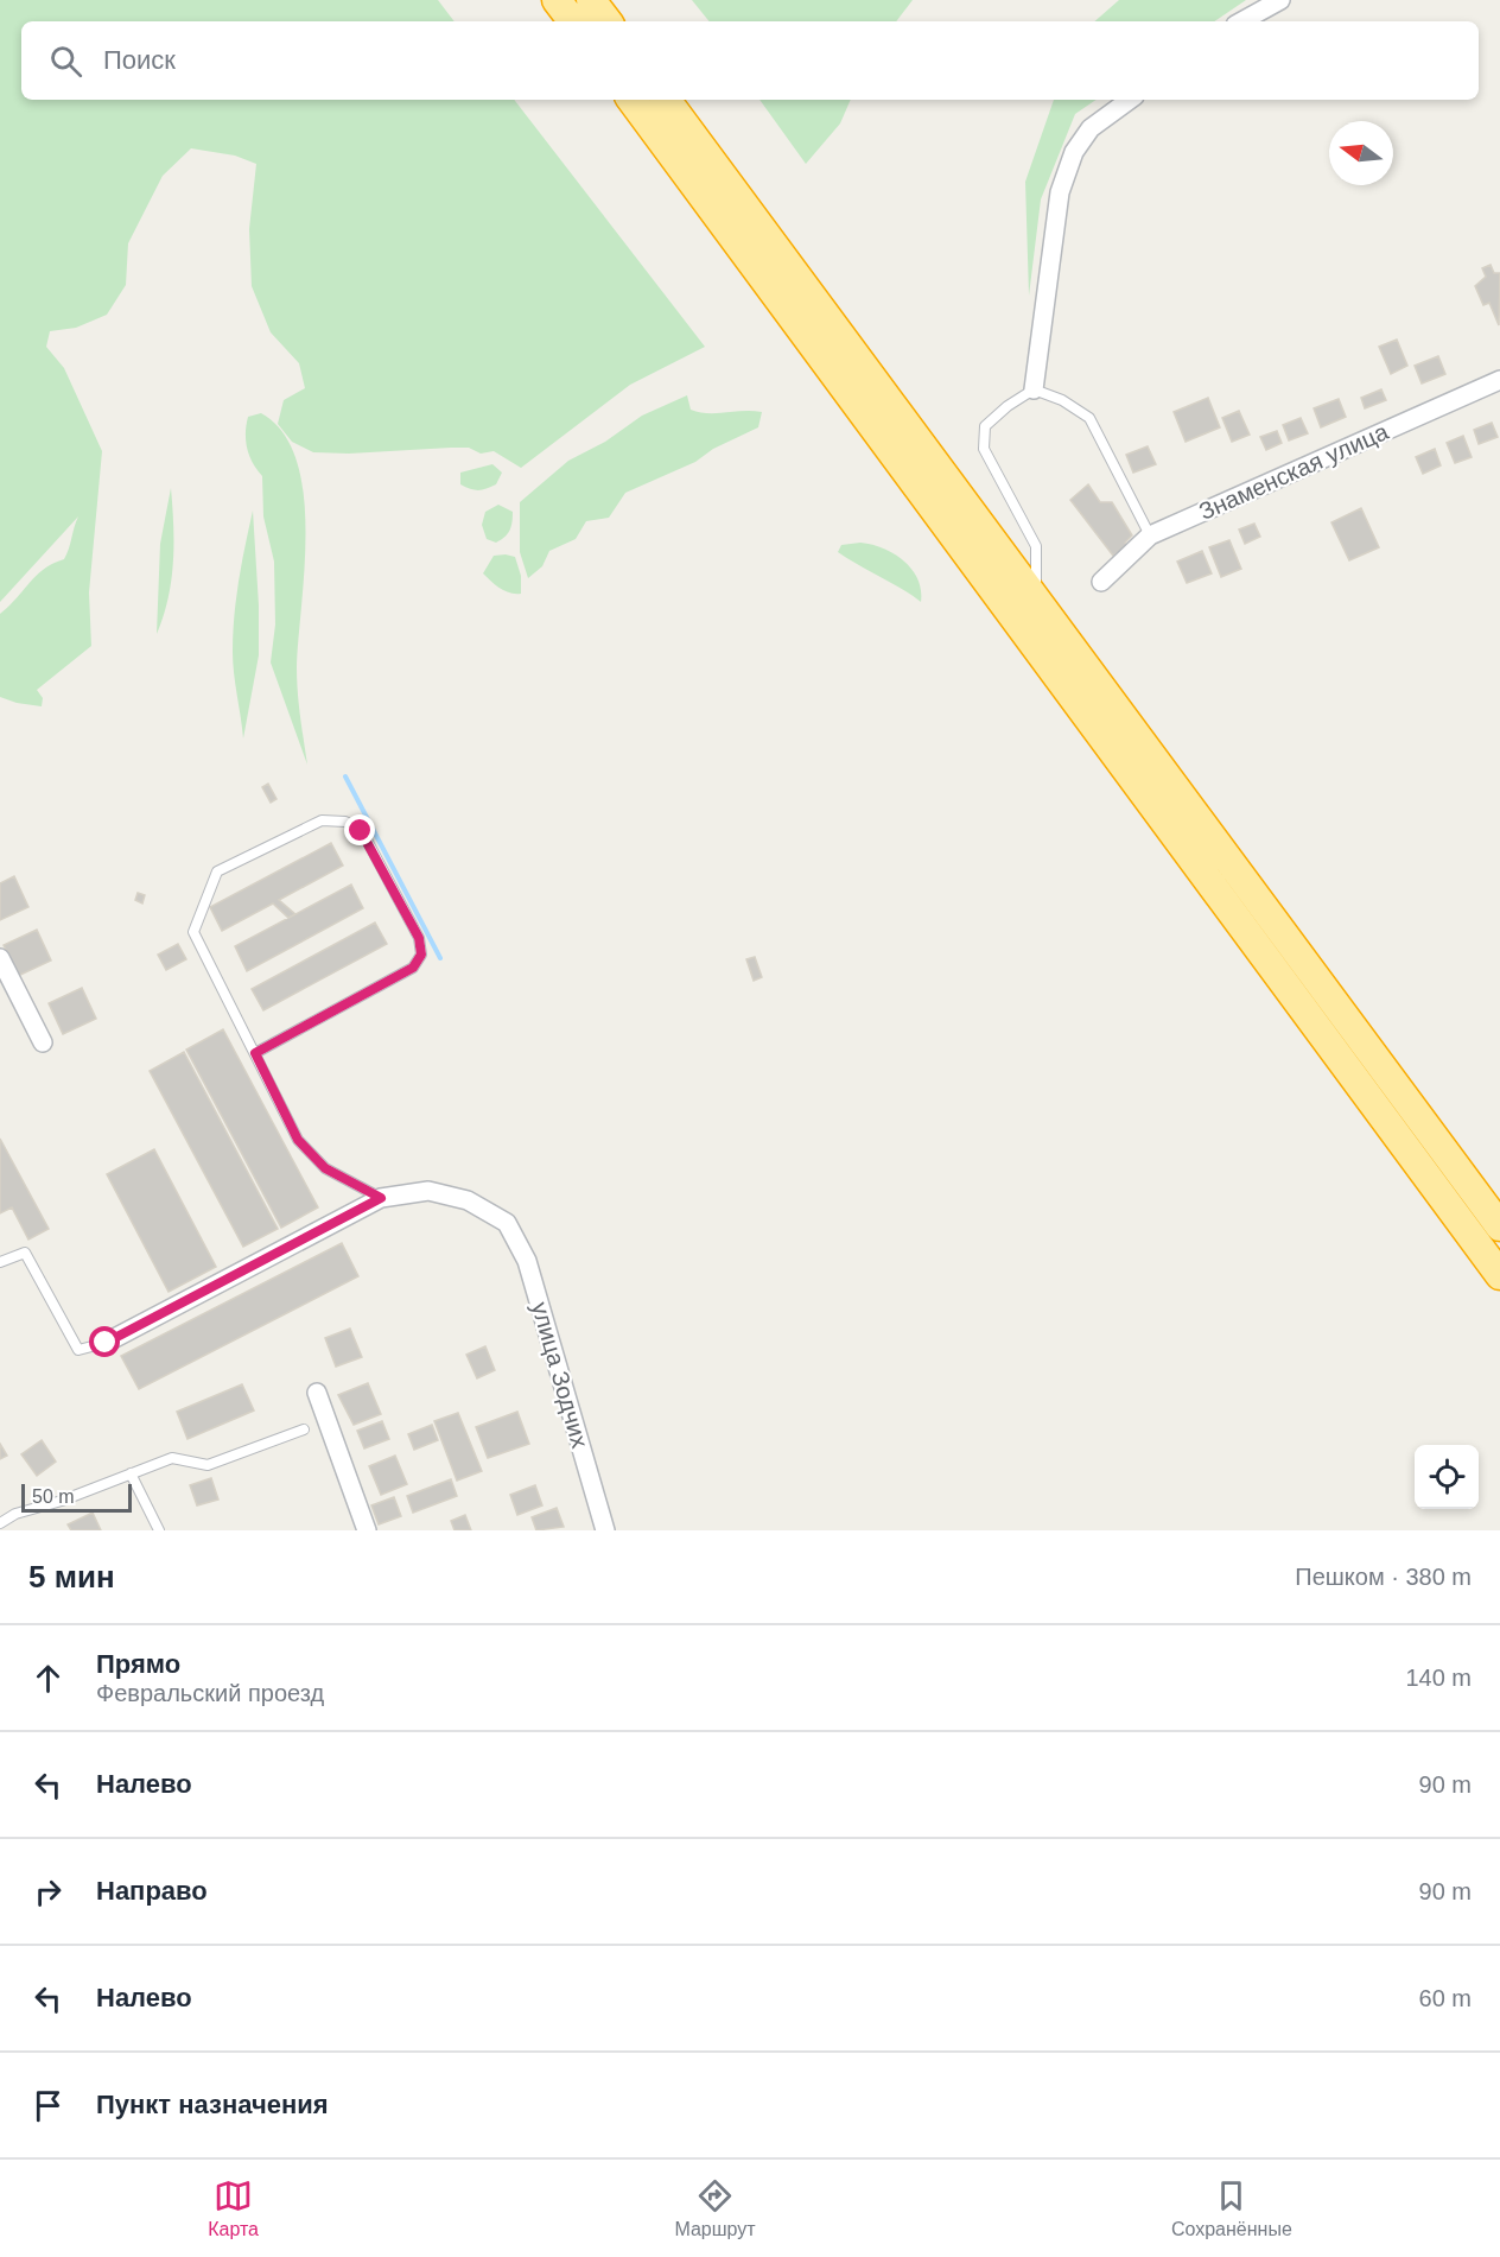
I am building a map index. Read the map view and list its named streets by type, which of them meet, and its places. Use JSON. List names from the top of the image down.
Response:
{
  "streets": {
    "street": ["Знаменская улица", "улица Зодчих"]
  },
  "scale_bar": "50 m",
  "north": "left",
  "page": {
    "search": "Поиск",
    "scale": "50 m",
    "heading": ["5 мин", "Пешком · 380 m"],
    "list": [
      ["Прямо", "Февральский проезд", "140 m"],
      ["Налево", "90 m"],
      ["Направо", "90 m"],
      ["Налево", "60 m"],
      "Пункт назначения"
    ],
    "nav": ["Карта", "Маршрут", "Сохранённые"]
  }
}
